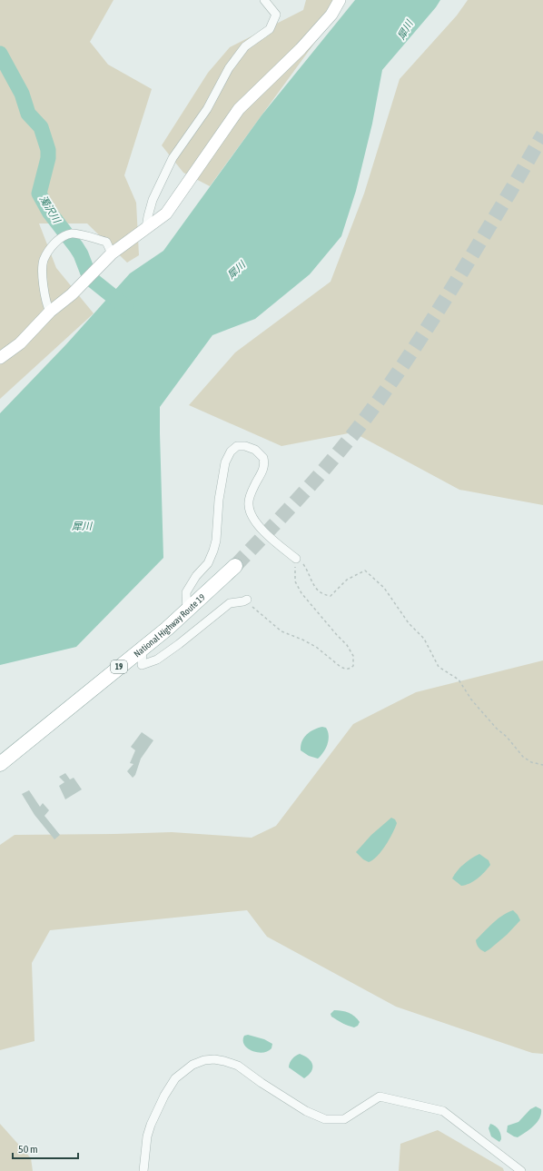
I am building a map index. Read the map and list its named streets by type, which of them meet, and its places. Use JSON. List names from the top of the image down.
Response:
{
  "streets": {
    "highway": ["National Highway Route 19", "19"]
  },
  "water": ["犀川", "濁沢川"],
  "scale_bar": "50 m"
}
